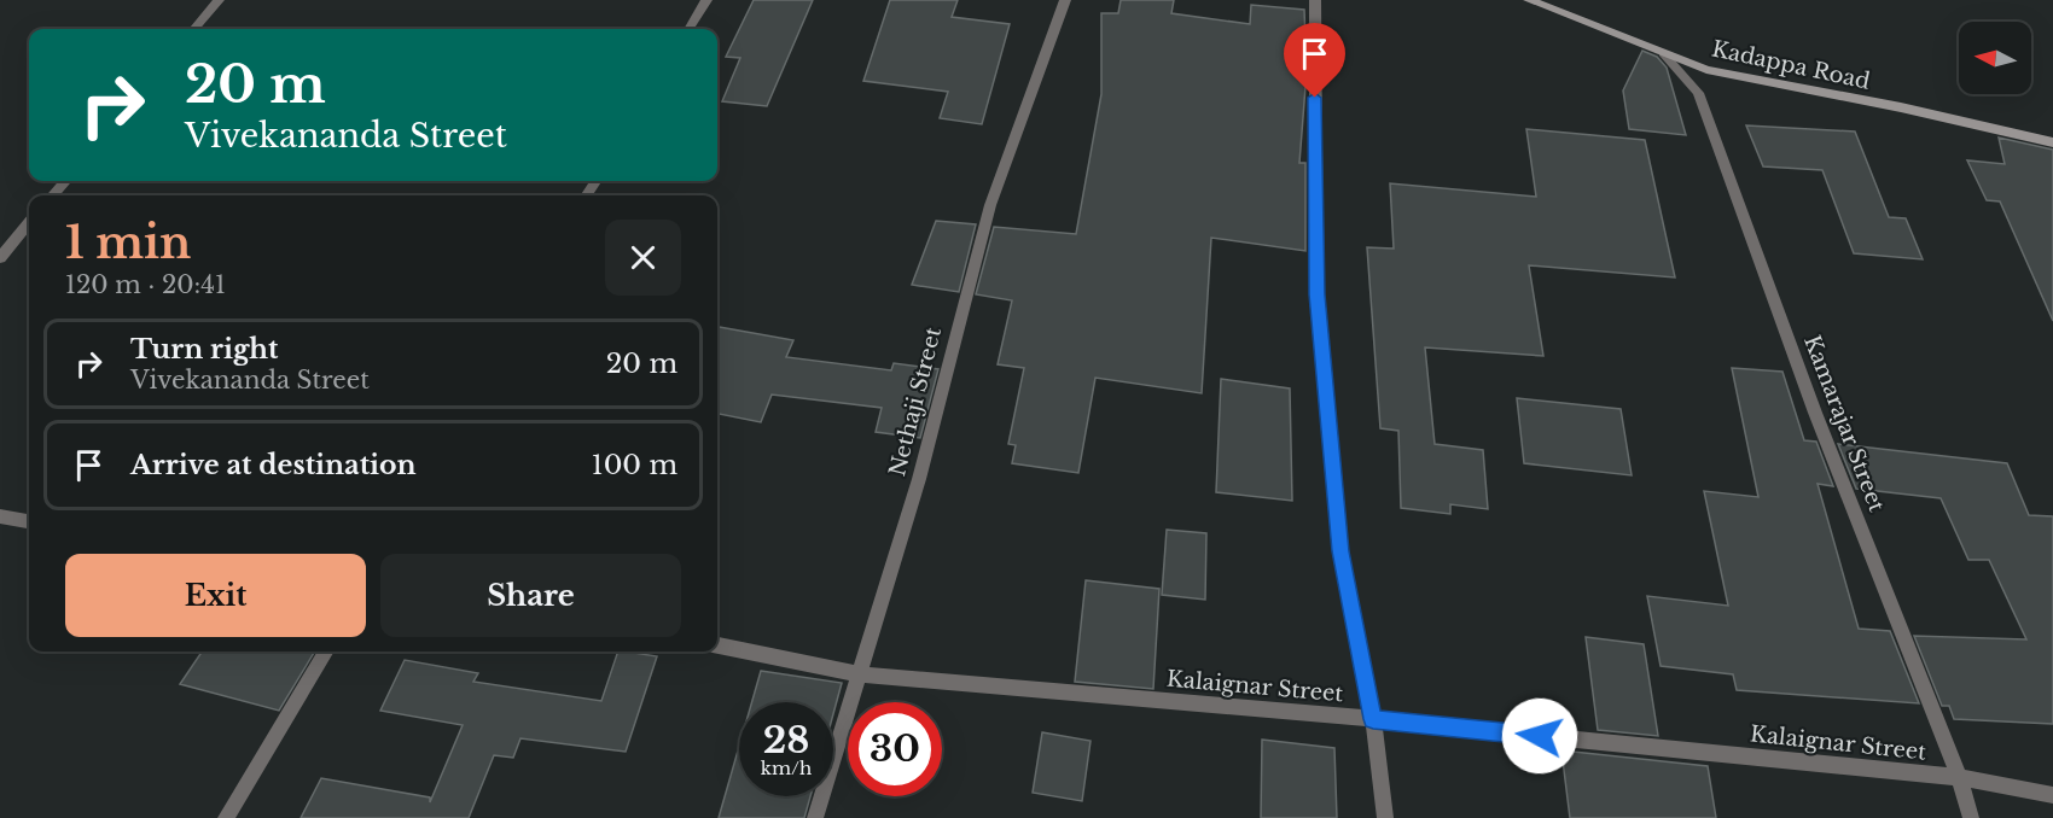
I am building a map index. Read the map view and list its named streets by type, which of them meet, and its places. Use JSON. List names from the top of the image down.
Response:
{
  "streets": {
    "main road": ["Kadappa Road"],
    "street": ["Nethaji Street", "Kamarajar Street", "Kalaignar Street"]
  },
  "crossings": [
    ["Kadappa Road", "Kamarajar Street"],
    ["Nethaji Street", "Kalaignar Street"],
    ["Kamarajar Street", "Kalaignar Street"]
  ],
  "north": "left",
  "page": {
    "turn": ["20 m", "Vivekananda Street"],
    "heading": ["1 min", "120 m · 20:41"],
    "list": [
      {
        "name": "Turn right",
        "note": "Vivekananda Street",
        "value": "20 m"
      },
      {
        "name": "Arrive at destination",
        "value": "100 m"
      }
    ],
    "buttons": ["Exit", "Share"],
    "speed": "28 km/h",
    "limit": "30"
  }
}
